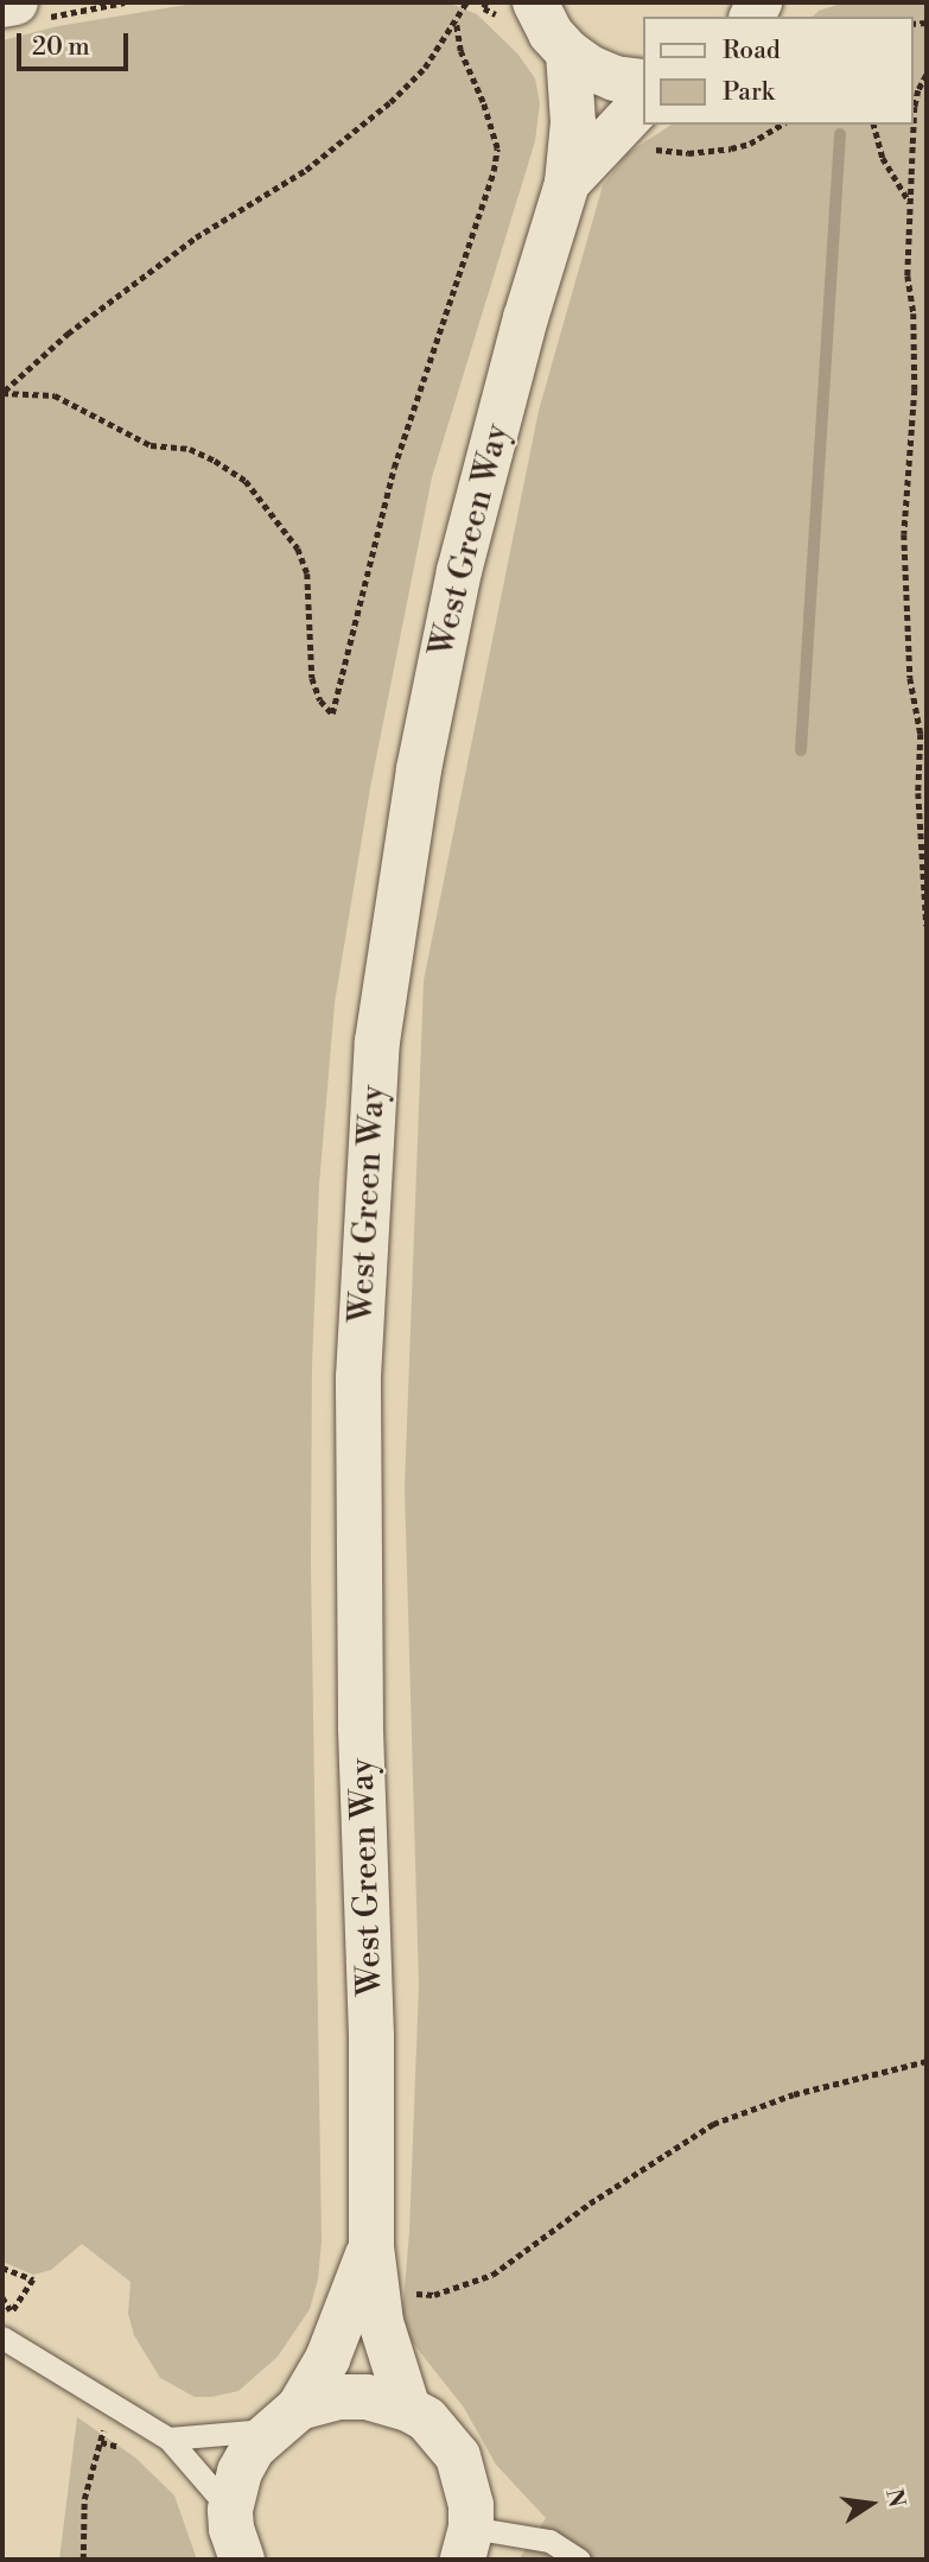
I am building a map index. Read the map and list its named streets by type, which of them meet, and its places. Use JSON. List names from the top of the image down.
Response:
{
  "streets": {
    "street": ["West Green Way"]
  },
  "legend": ["Road", "Park"],
  "scale_bar": "20 m",
  "north": "right"
}
